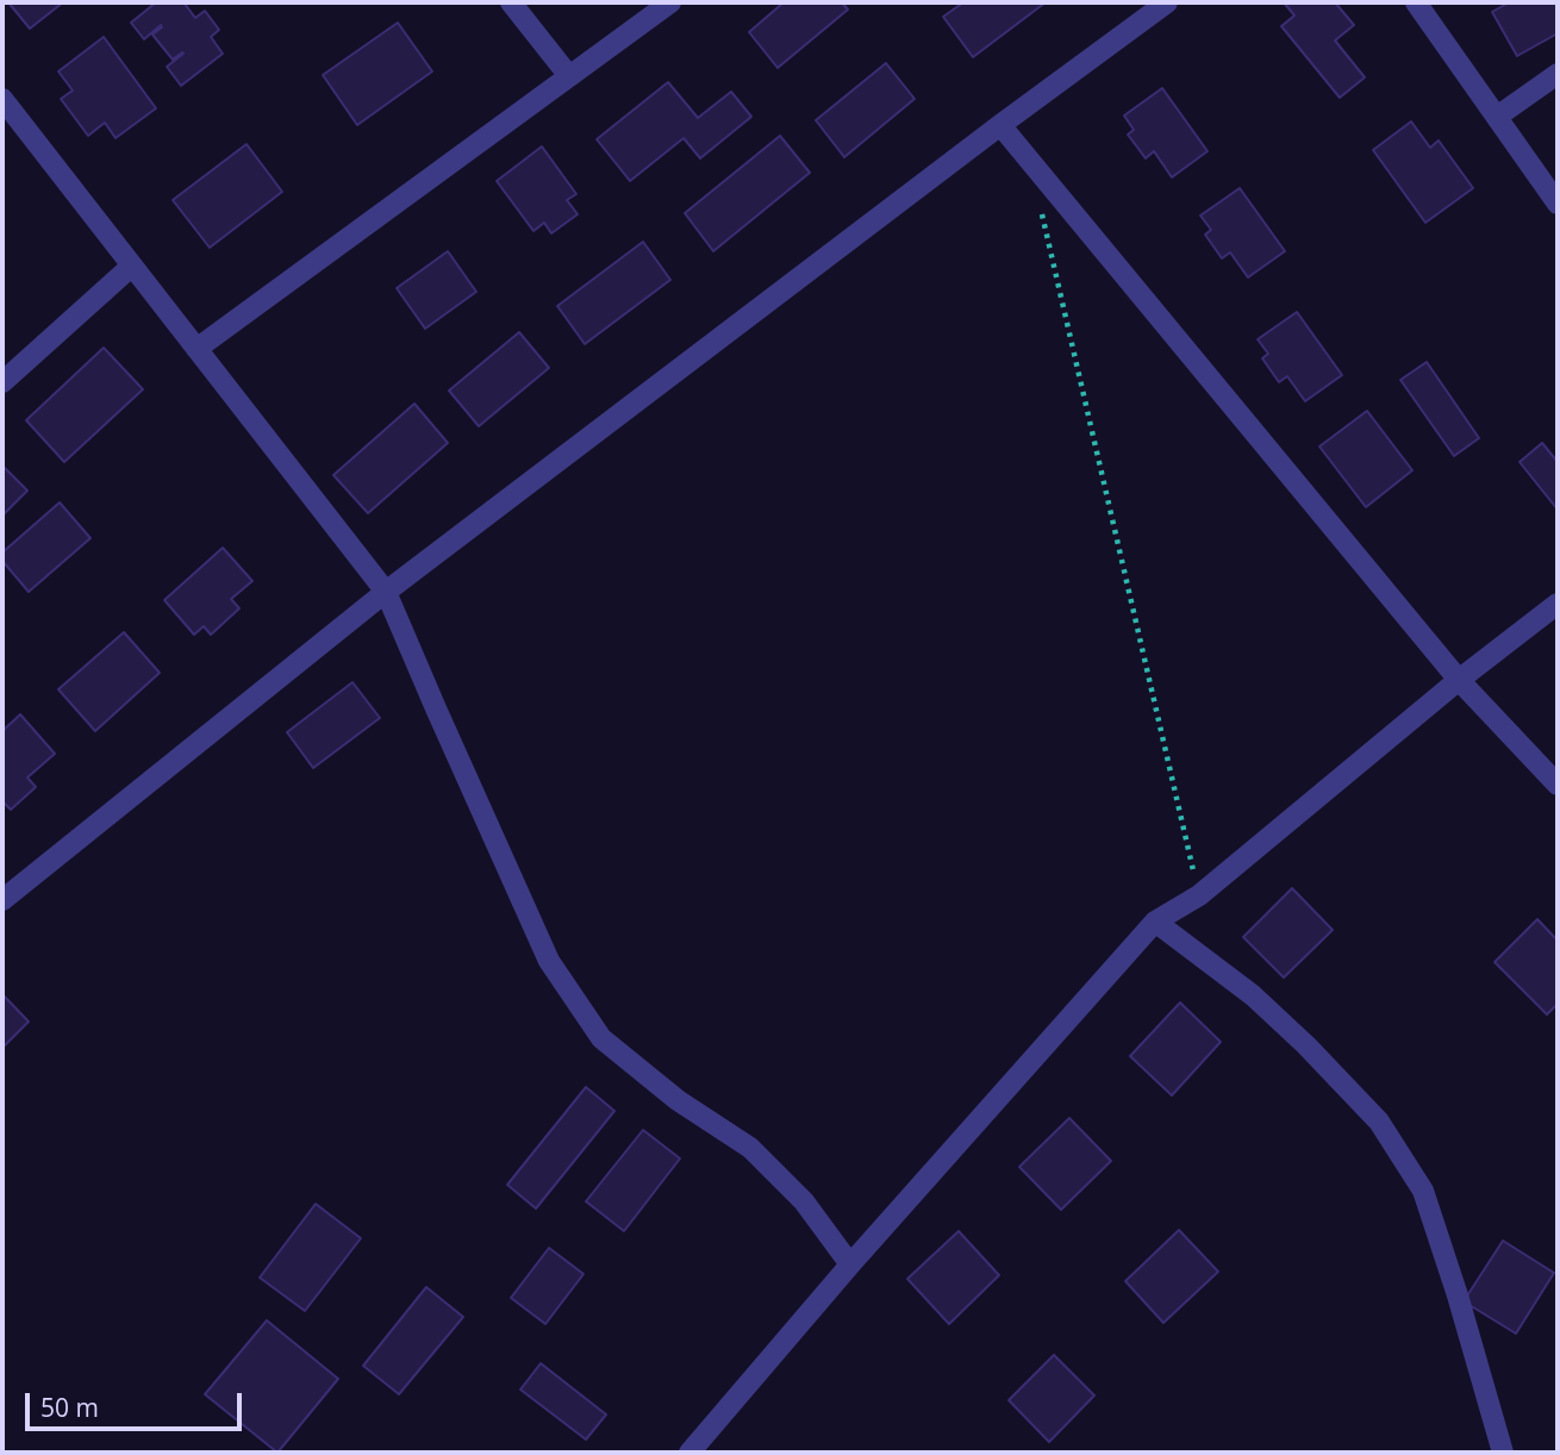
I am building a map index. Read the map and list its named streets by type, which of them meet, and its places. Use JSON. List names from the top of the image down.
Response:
{
  "scale_bar": "50 m"
}
